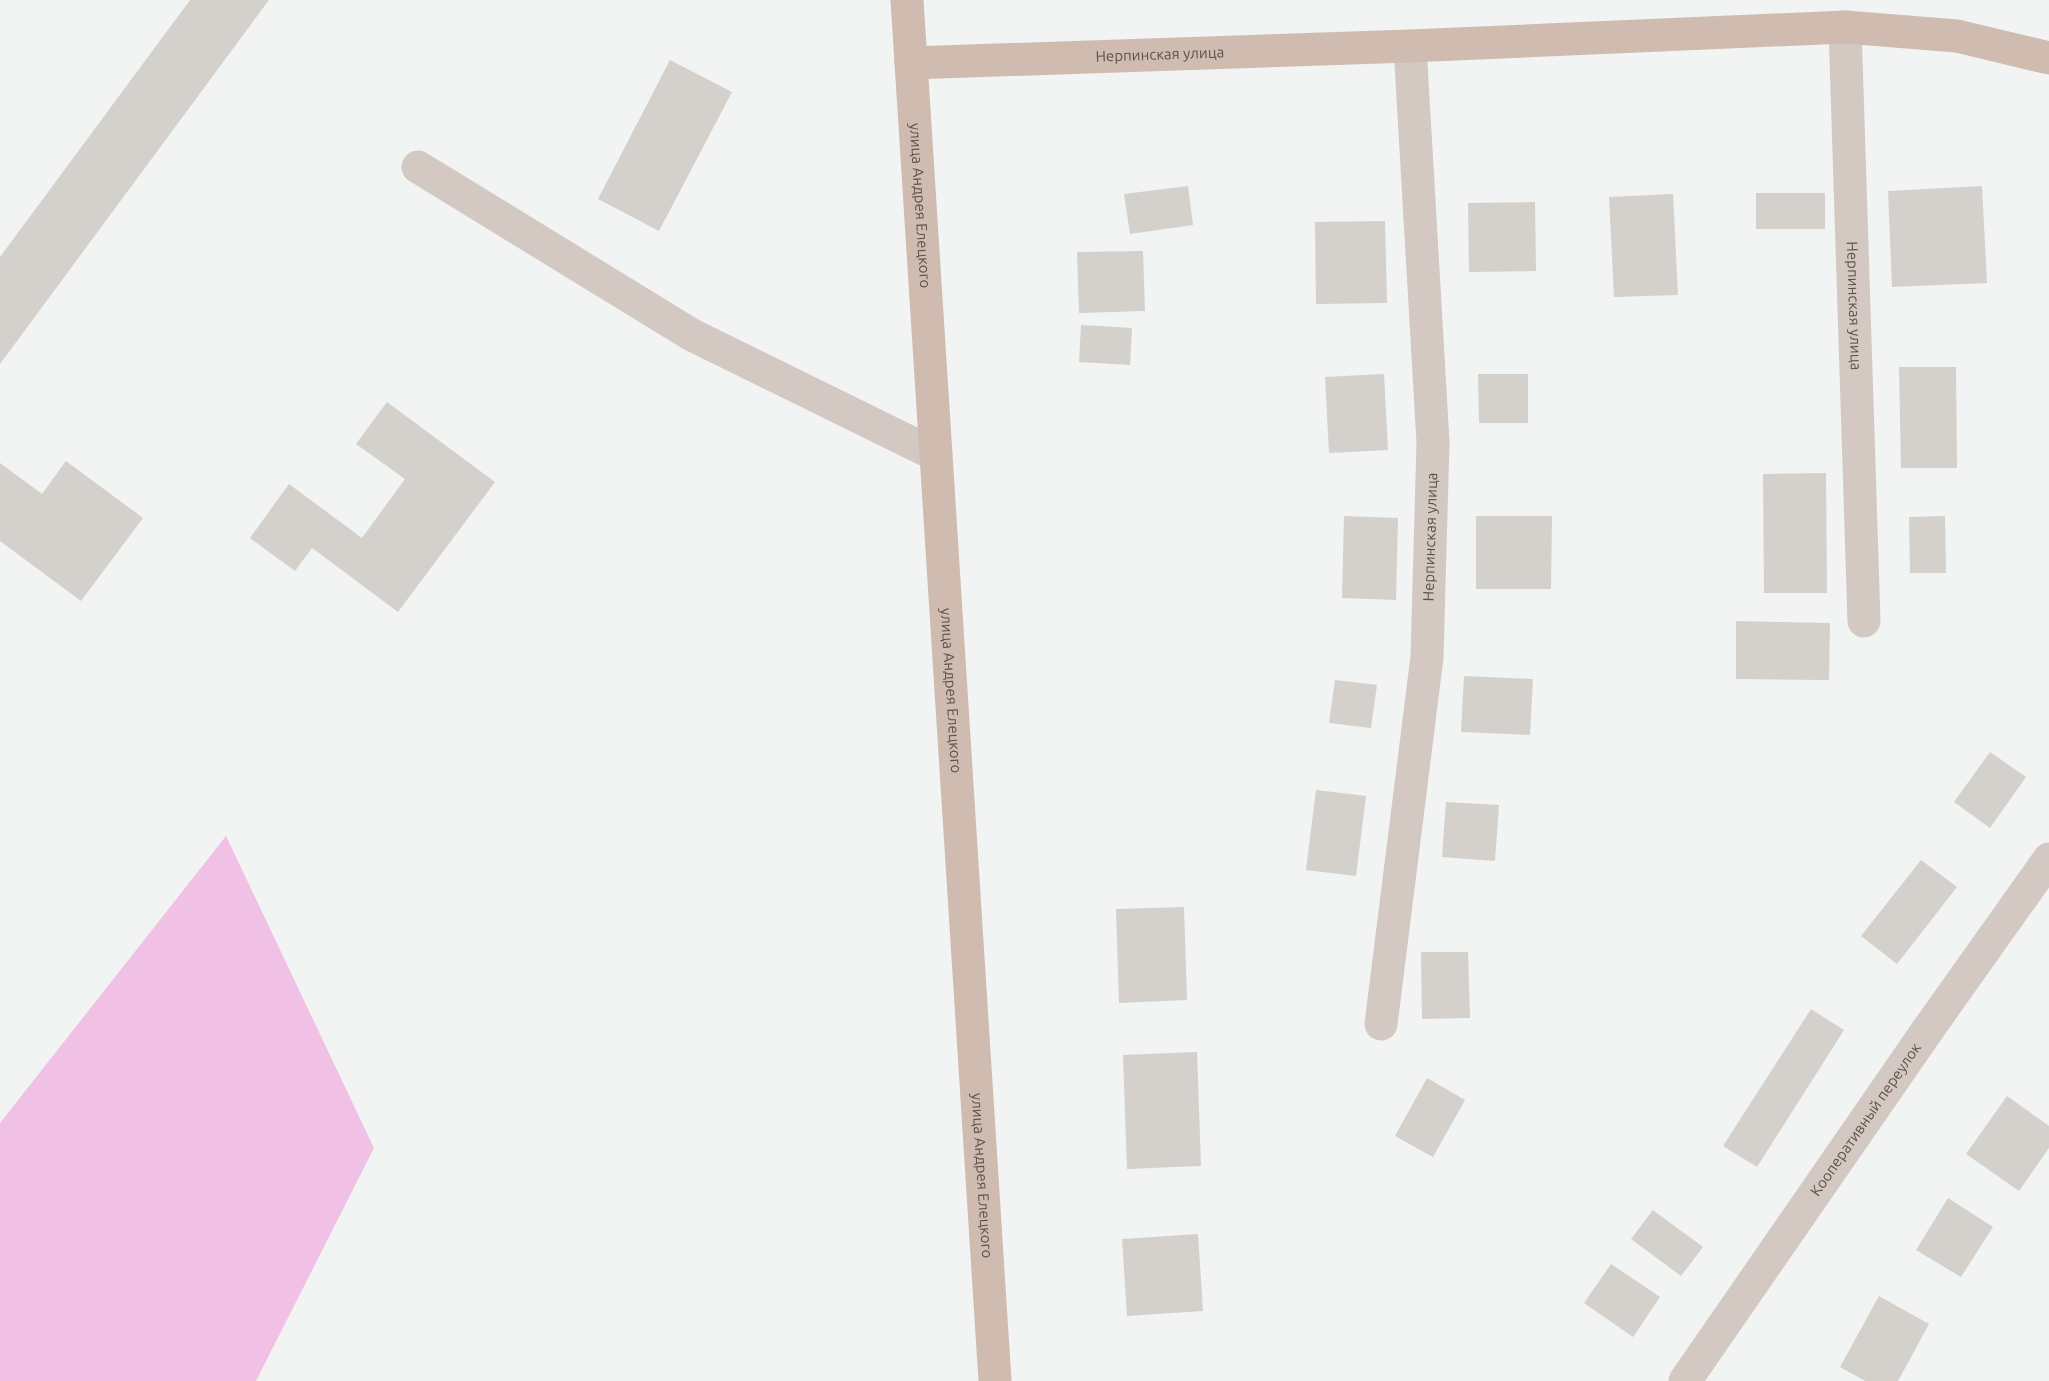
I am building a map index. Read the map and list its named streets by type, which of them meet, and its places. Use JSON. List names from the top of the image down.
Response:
{
  "streets": {
    "main road": ["Нерпинская улица", "улица Андрея Елецкого"],
    "street": ["Кооперативный переулок"]
  },
  "crossings": [
    ["Нерпинская улица", "улица Андрея Елецкого"]
  ]
}
